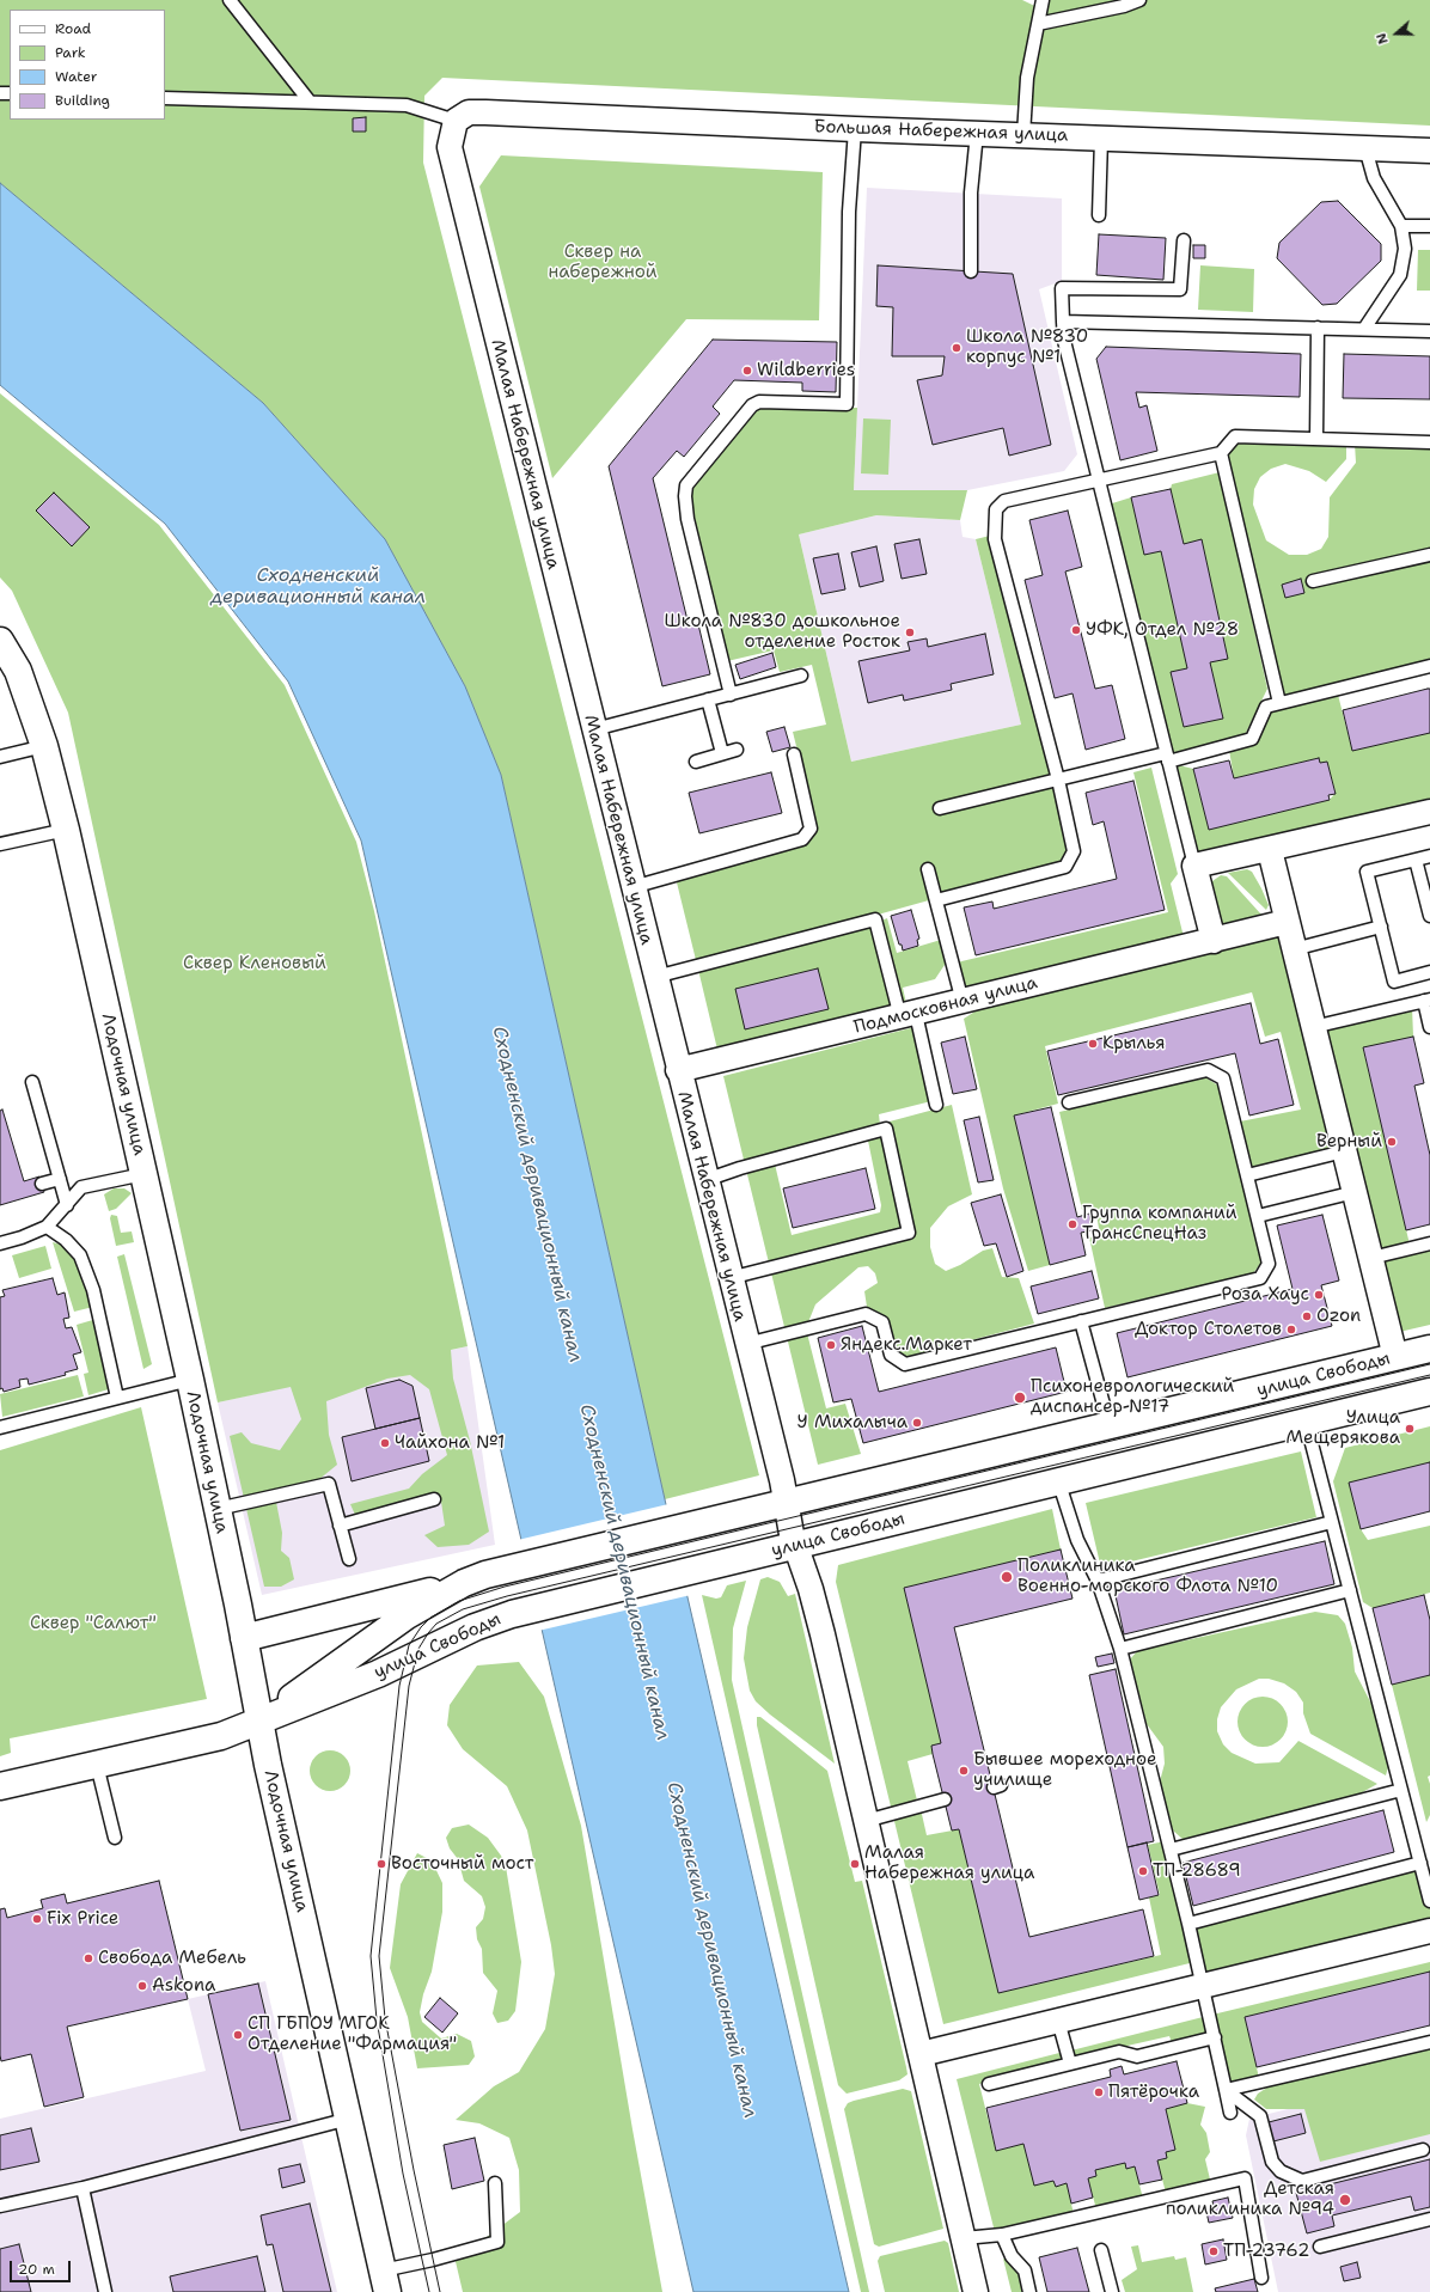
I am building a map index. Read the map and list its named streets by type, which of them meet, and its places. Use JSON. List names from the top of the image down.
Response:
{
  "streets": {
    "main road": ["Лодочная улица", "улица Свободы"],
    "street": ["Большая Набережная улица", "Малая Набережная улица", "Подмосковная улица"]
  },
  "crossings": [
    ["Большая Набережная улица", "Малая Набережная улица"],
    ["Малая Набережная улица", "Подмосковная улица"],
    ["Малая Набережная улица", "улица Свободы"],
    ["Лодочная улица", "улица Свободы"]
  ],
  "water": ["Сходненский деривационный канал"],
  "parks": ["Сквер на набережной", "Сквер Кленовый", "Сквер \"Салют\""],
  "places": [
    "Школа №830 корпус №1",
    "Wildberries",
    "УФК, Отдел №28",
    "Школа №830 дошкольное отделение Росток",
    "Крылья",
    "Верный",
    "Группа компаний ТрансСпецНаз",
    "Роза Хаус",
    "Ozon",
    "Доктор Столетов",
    "Яндекс.Маркет",
    "Психоневрологический диспансер №17",
    "У Михалыча",
    "Улица Мещерякова",
    "Чайхона №1",
    "Поликлиника Военно-морского Флота №10",
    "Бывшее мореходное училище",
    "Восточный мост",
    "Малая Набережная улица",
    "ТП-28689",
    "Fix Price",
    "Свобода Мебель",
    "Askona",
    "СП ГБПОУ МГОК Отделение \"Фармация\"",
    "Пятёрочка",
    "Детская поликлиника №94",
    "ТП-23762"
  ],
  "legend": [
    "Road",
    "Park",
    "Water",
    "Building"
  ],
  "scale_bar": "20 m",
  "north": "left"
}
